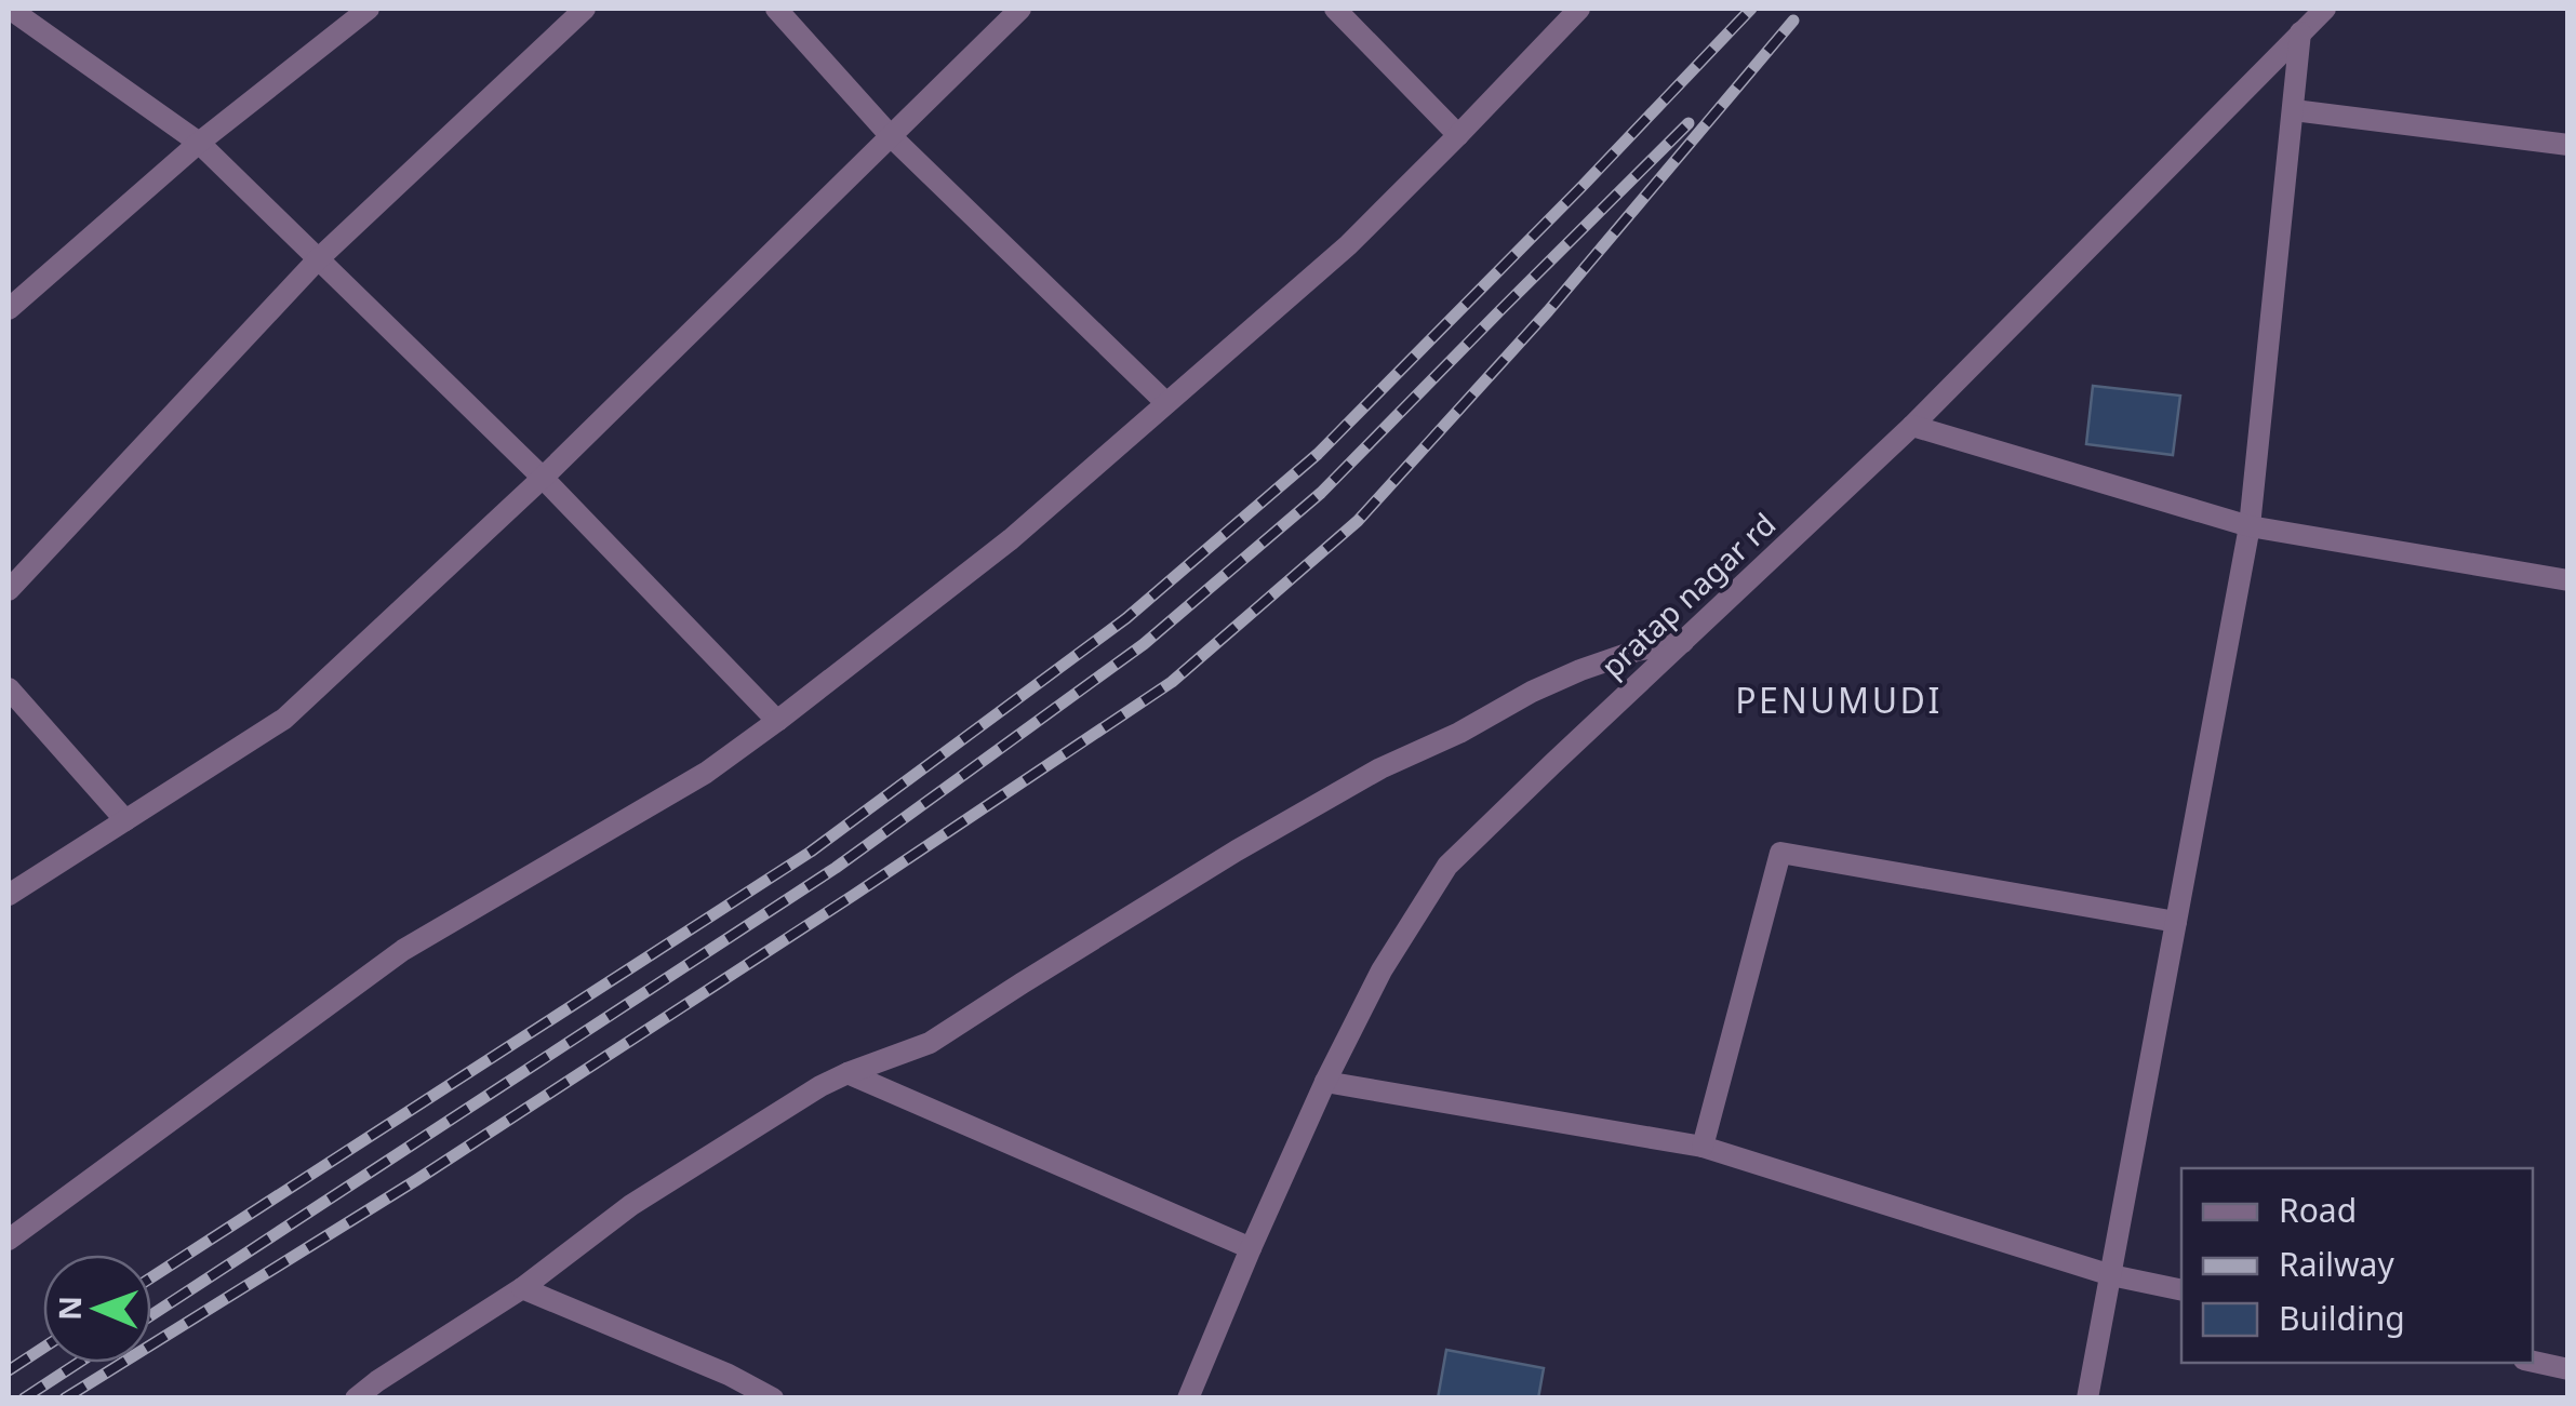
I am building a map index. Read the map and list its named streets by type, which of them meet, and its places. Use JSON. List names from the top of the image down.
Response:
{
  "streets": {
    "street": ["pratap nagar rd"]
  },
  "districts": ["PENUMUDI"],
  "legend": ["Road", "Railway", "Building"],
  "north": "left"
}
